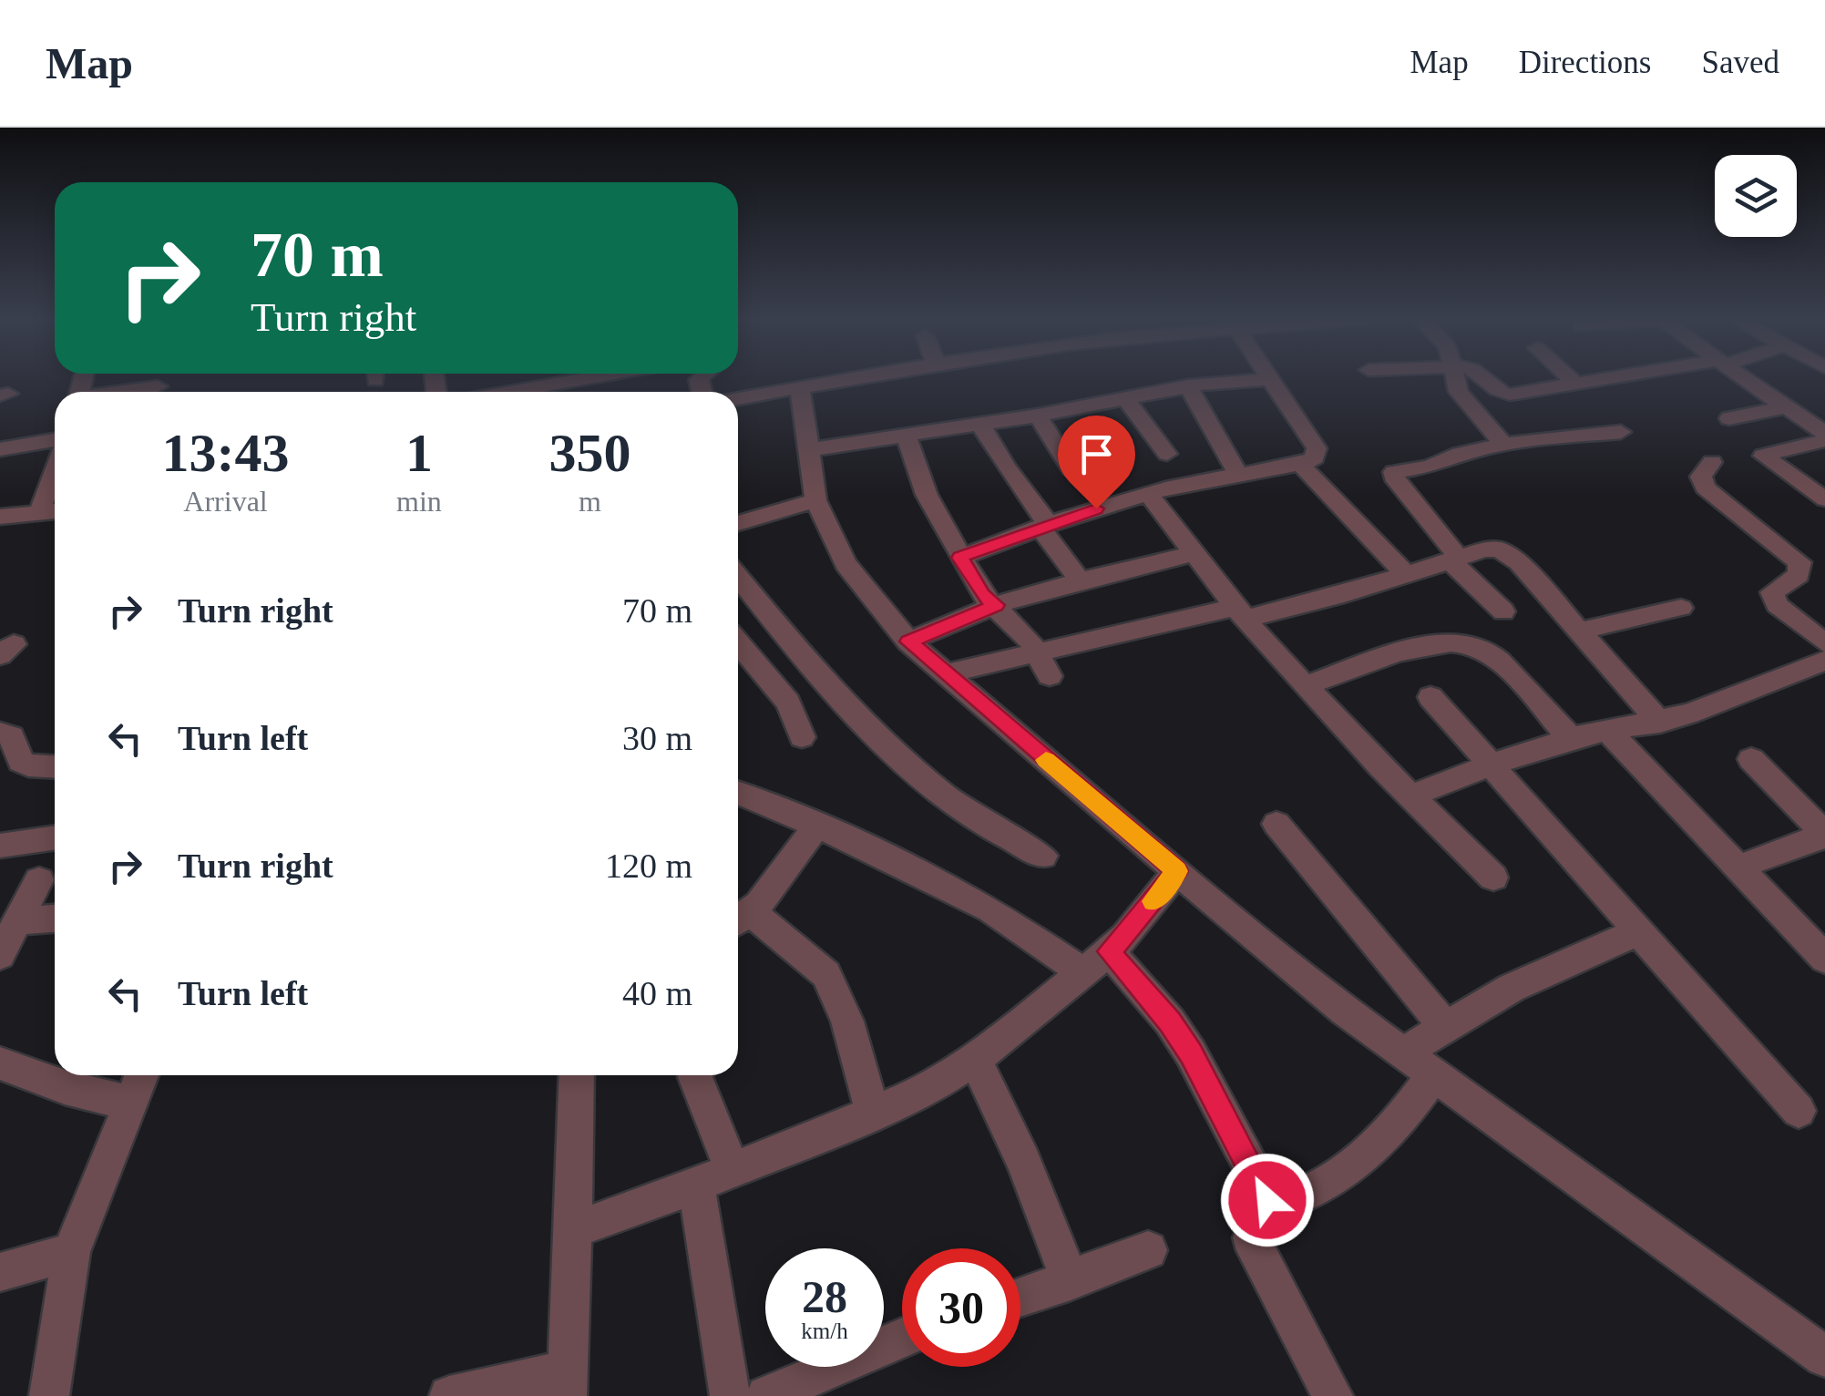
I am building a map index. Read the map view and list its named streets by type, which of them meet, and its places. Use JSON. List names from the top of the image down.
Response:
{
  "page": {
    "header": "Map",
    "nav": ["Map", "Directions", "Saved"],
    "turn": ["70 m", "Turn right"],
    "eta": [
      "13:43",
      "Arrival",
      "1",
      "min",
      "350",
      "m"
    ],
    "list": [
      {
        "name": "Turn right",
        "value": "70 m"
      },
      {
        "name": "Turn left",
        "value": "30 m"
      },
      {
        "name": "Turn right",
        "value": "120 m"
      },
      {
        "name": "Turn left",
        "value": "40 m"
      }
    ],
    "speed": "28 km/h",
    "limit": "30"
  }
}
